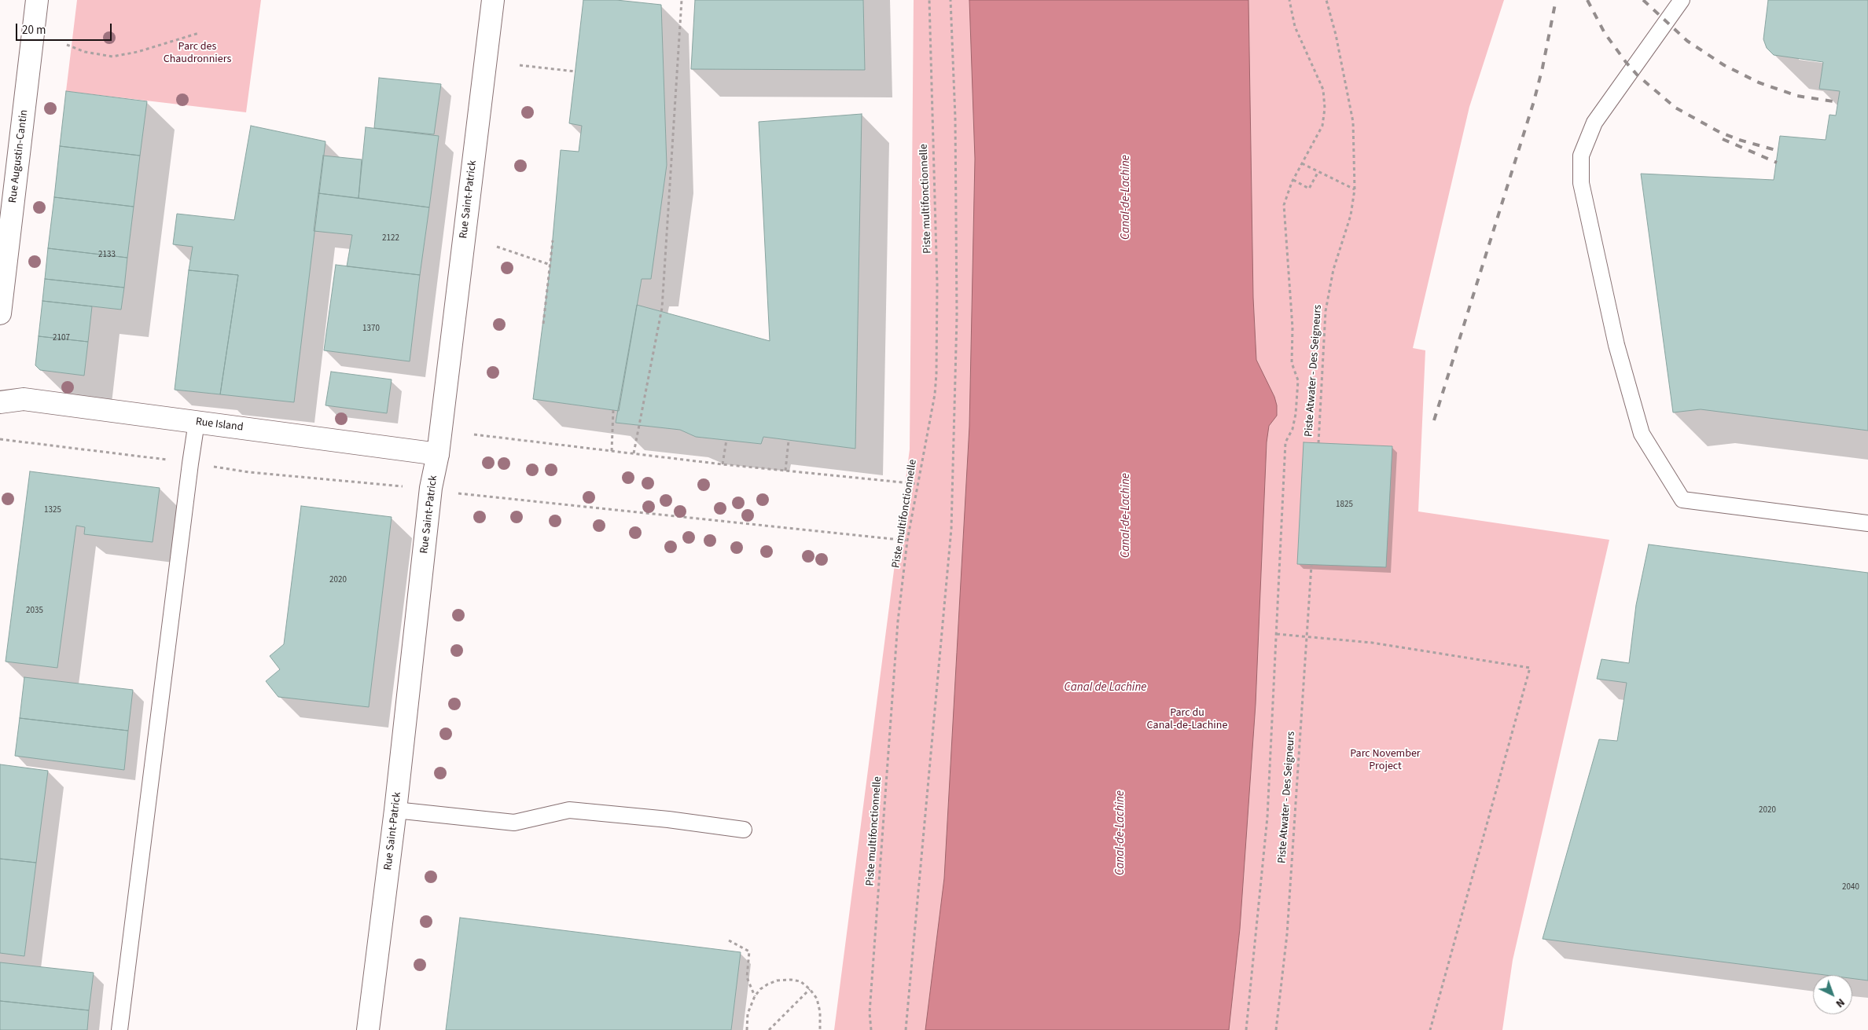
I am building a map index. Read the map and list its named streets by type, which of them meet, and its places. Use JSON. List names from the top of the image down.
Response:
{
  "streets": {
    "main road": ["Rue Augustin-Cantin", "Rue Saint-Patrick", "Rue Island"],
    "path": ["Piste multifonctionnelle", "Piste Atwater - Des Seigneurs"]
  },
  "crossings": [
    ["Rue Saint-Patrick", "Rue Island"]
  ],
  "water": ["Canal-de-Lachine", "Canal de Lachine"],
  "parks": ["Parc des Chaudronniers", "Parc du Canal-de-Lachine", "Parc November Project"],
  "house_numbers": [
    "2122",
    "2133",
    "1370",
    "2107",
    "1825",
    "1325",
    "2020",
    "2035",
    "2020",
    "2040"
  ],
  "scale_bar": "20 m",
  "north": "bottom right"
}
